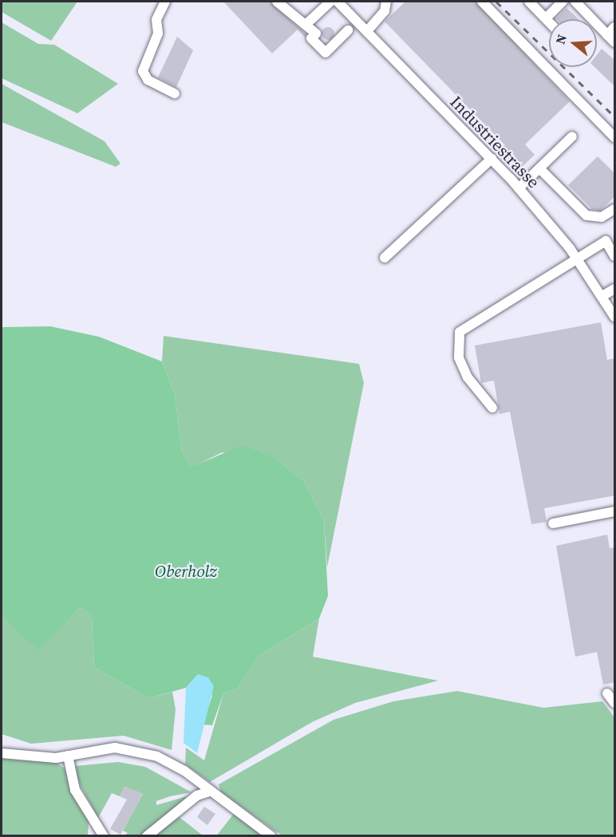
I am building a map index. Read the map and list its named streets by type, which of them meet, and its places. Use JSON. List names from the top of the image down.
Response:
{
  "streets": {
    "street": ["Industriestrasse"]
  },
  "parks": ["Oberholz"],
  "north": "left"
}
